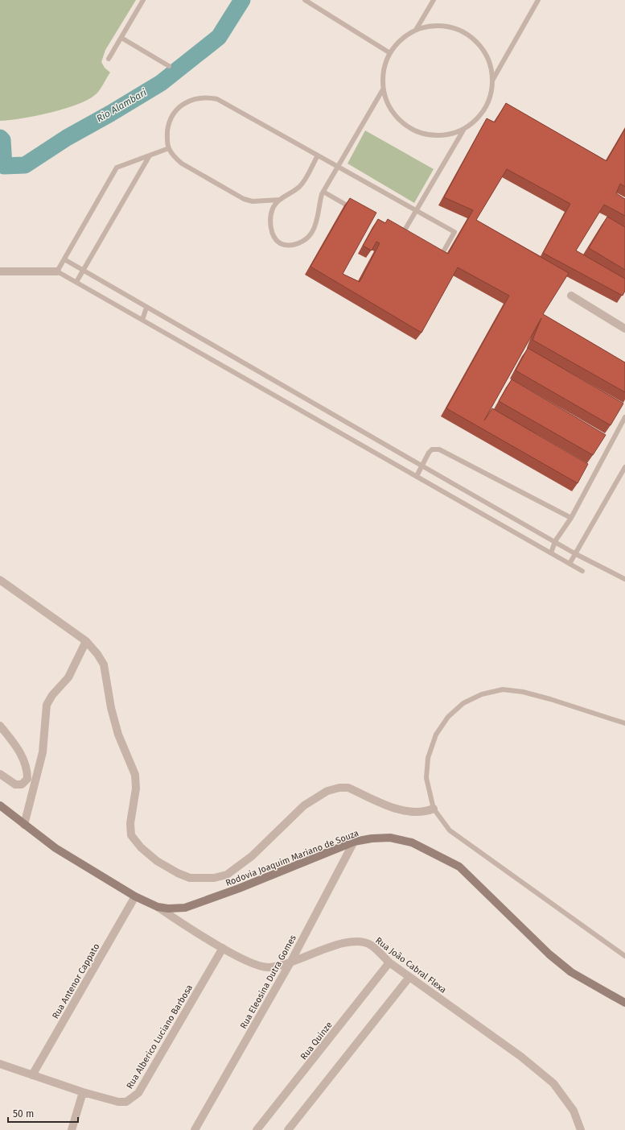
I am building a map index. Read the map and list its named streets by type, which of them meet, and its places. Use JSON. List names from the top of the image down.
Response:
{
  "streets": {
    "main road": ["Rodovia Joaquim Mariano de Souza"],
    "street": [
      "Rua João Cabral Flexa",
      "Rua Antenor Cappato",
      "Rua Eleosina Dutra Gomes",
      "Rua Alberico Luciano Barbosa",
      "Rua Quinze"
    ]
  },
  "crossings": [
    ["Rodovia Joaquim Mariano de Souza", "Rua João Cabral Flexa"],
    ["Rodovia Joaquim Mariano de Souza", "Rua Antenor Cappato"],
    ["Rodovia Joaquim Mariano de Souza", "Rua Eleosina Dutra Gomes"],
    ["Rua João Cabral Flexa", "Rua Eleosina Dutra Gomes"],
    ["Rua João Cabral Flexa", "Rua Alberico Luciano Barbosa"],
    ["Rua João Cabral Flexa", "Rua Quinze"],
    ["Rua Antenor Cappato", "Rua Alberico Luciano Barbosa"]
  ],
  "water": ["Rio Alambari"],
  "scale_bar": "50 m"
}
